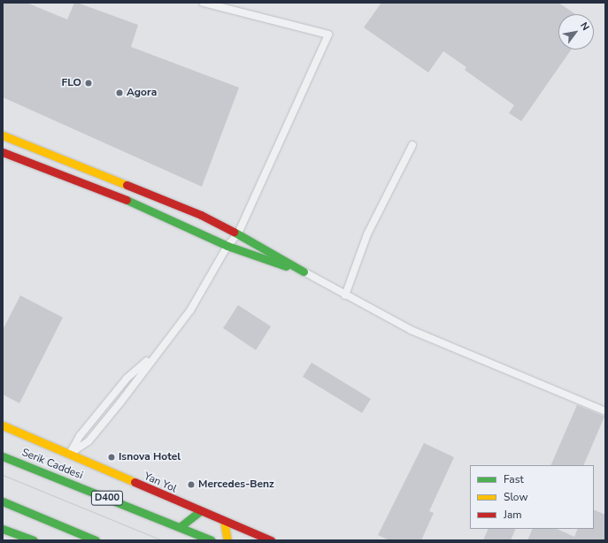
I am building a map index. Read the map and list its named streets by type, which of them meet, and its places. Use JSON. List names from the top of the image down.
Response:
{
  "streets": {
    "main road": ["Serik Caddesi", "Yan Yol", "D400"]
  },
  "places": [
    "FLO",
    "Agora",
    "Isnova Hotel",
    "Mercedes-Benz"
  ],
  "legend": ["Fast", "Slow", "Jam"],
  "north": "top right"
}
